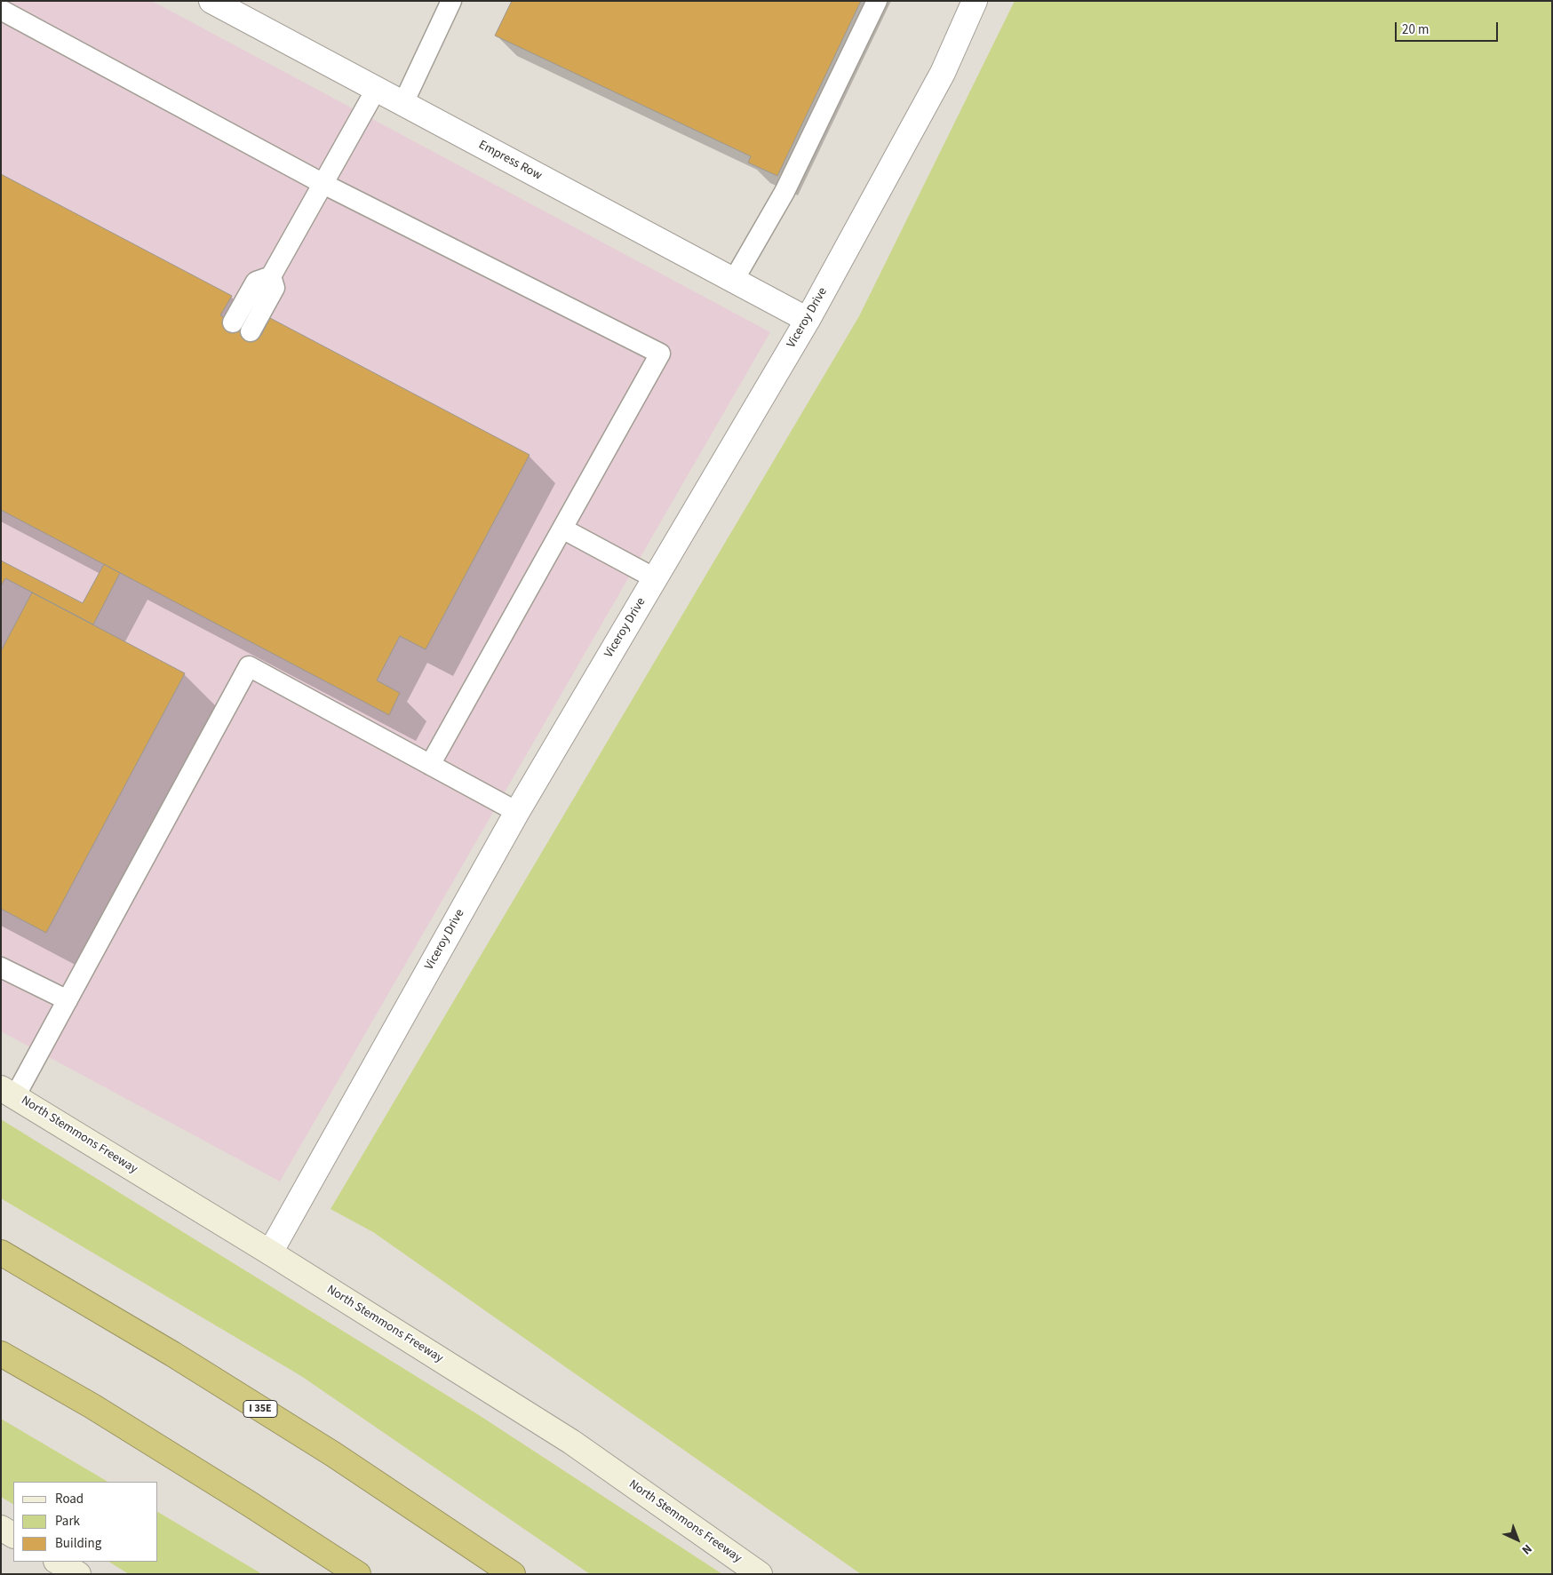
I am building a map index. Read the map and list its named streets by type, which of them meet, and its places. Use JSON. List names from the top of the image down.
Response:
{
  "streets": {
    "highway": ["I 35E"],
    "main road": ["North Stemmons Freeway"],
    "street": ["Empress Row", "Viceroy Drive"]
  },
  "crossings": [
    ["Empress Row", "Viceroy Drive"],
    ["Viceroy Drive", "North Stemmons Freeway"]
  ],
  "legend": ["Road", "Park", "Building"],
  "scale_bar": "20 m",
  "north": "bottom right"
}
